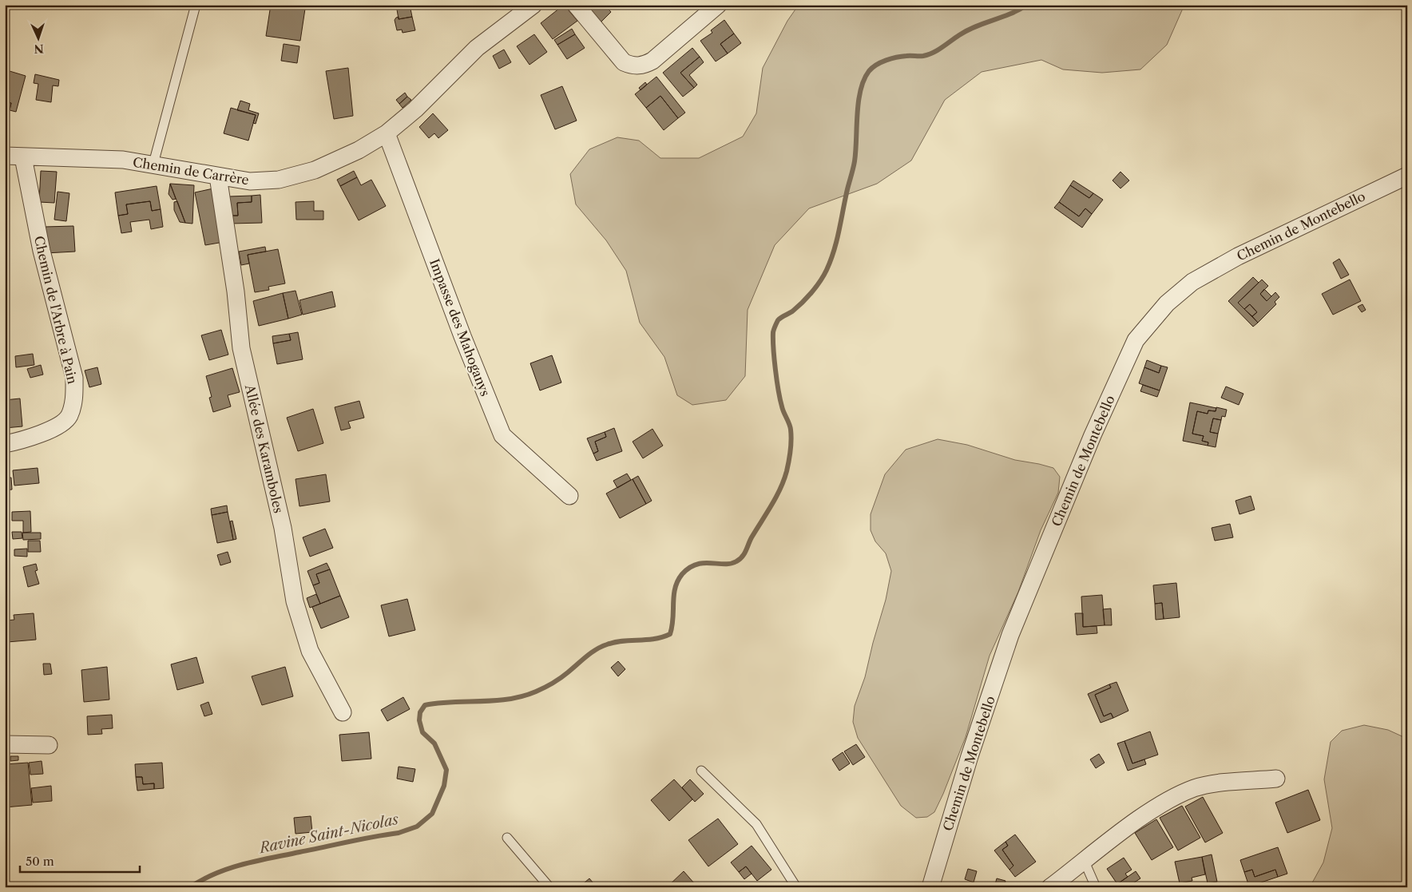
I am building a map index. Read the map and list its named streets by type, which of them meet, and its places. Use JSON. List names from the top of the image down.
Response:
{
  "streets": {
    "street": [
      "Chemin de Carrère",
      "Chemin de Montebello",
      "Chemin de l'Arbre à Pain",
      "Impasse des Mahoganys",
      "Allée des Karamboles"
    ]
  },
  "crossings": [
    ["Chemin de Carrère", "Chemin de l'Arbre à Pain"],
    ["Chemin de Carrère", "Impasse des Mahoganys"],
    ["Chemin de Carrère", "Allée des Karamboles"]
  ],
  "water": ["Ravine Saint-Nicolas"],
  "scale_bar": "50 m",
  "north": "bottom"
}
